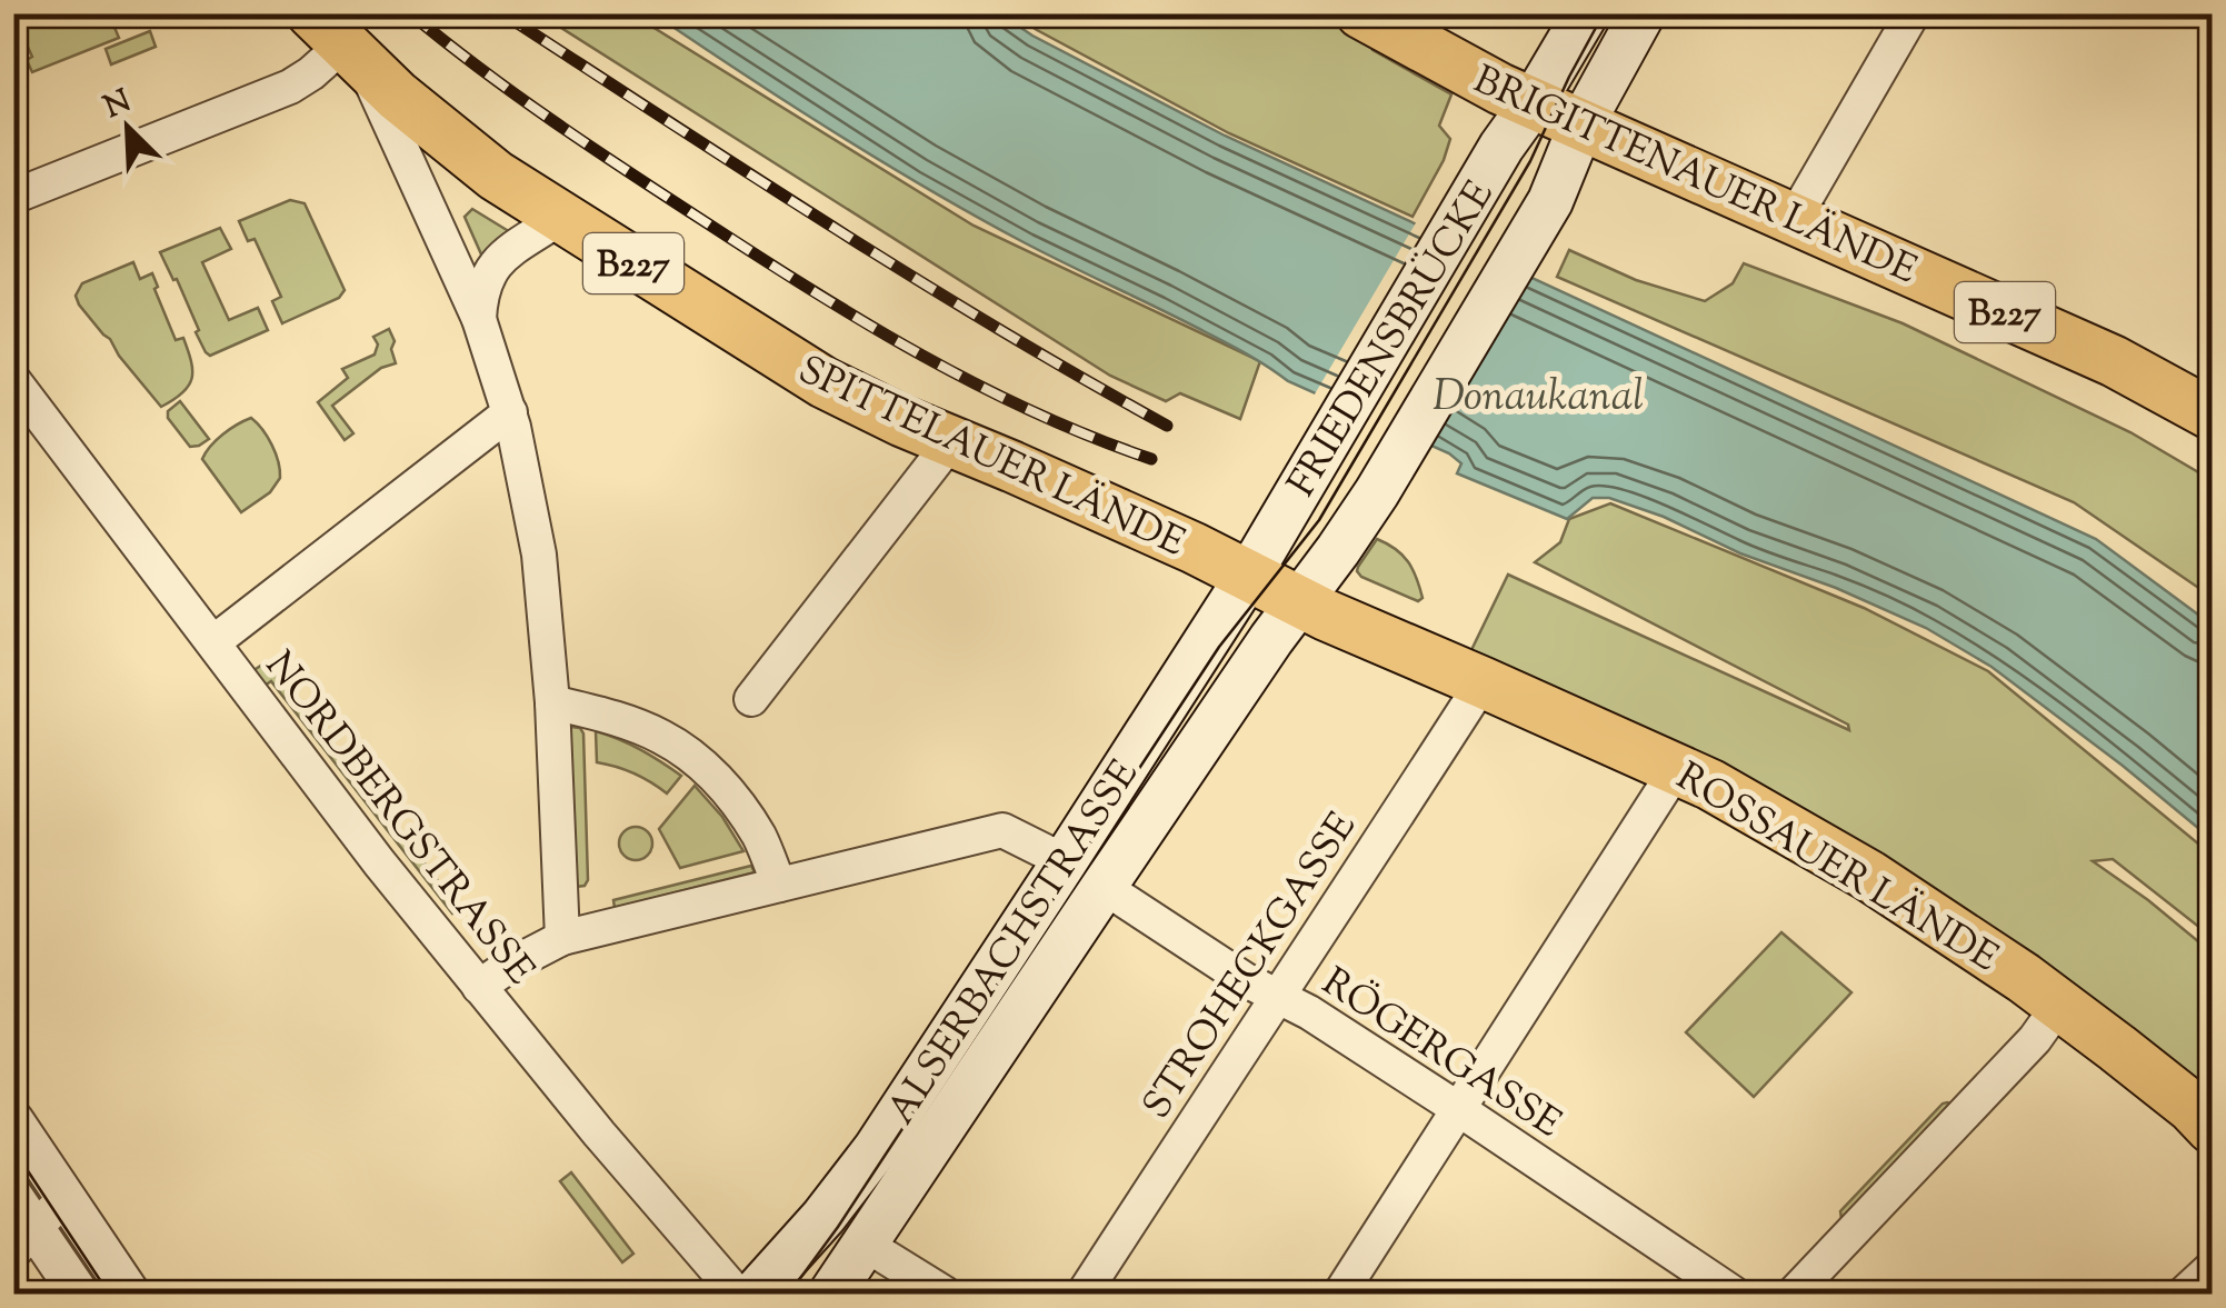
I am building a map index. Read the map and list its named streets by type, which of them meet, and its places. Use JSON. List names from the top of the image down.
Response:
{
  "streets": {
    "main road": [
      "BRIGITTENAUER LÄNDE",
      "B227",
      "FRIEDENSBRÜCKE",
      "SPITTELAUER LÄNDE",
      "ROSSAUER LÄNDE",
      "ALSERBACHSTRASSE"
    ],
    "street": ["NORDBERGSTRASSE", "STROHECKGASSE", "RÖGERGASSE"]
  },
  "crossings": [
    ["BRIGITTENAUER LÄNDE", "FRIEDENSBRÜCKE"],
    ["FRIEDENSBRÜCKE", "SPITTELAUER LÄNDE"],
    ["FRIEDENSBRÜCKE", "ROSSAUER LÄNDE"],
    ["FRIEDENSBRÜCKE", "ALSERBACHSTRASSE"],
    ["SPITTELAUER LÄNDE", "ROSSAUER LÄNDE"],
    ["SPITTELAUER LÄNDE", "ALSERBACHSTRASSE"],
    ["ROSSAUER LÄNDE", "ALSERBACHSTRASSE"],
    ["ROSSAUER LÄNDE", "STROHECKGASSE"],
    ["ALSERBACHSTRASSE", "RÖGERGASSE"],
    ["STROHECKGASSE", "RÖGERGASSE"]
  ],
  "water": ["Donaukanal"],
  "north": "top left"
}
